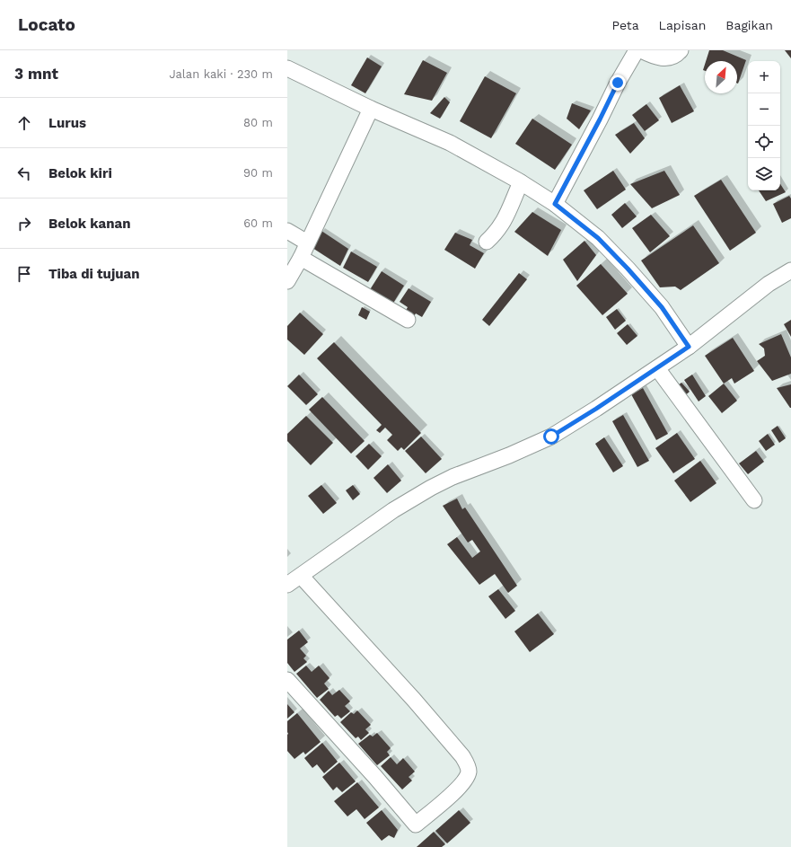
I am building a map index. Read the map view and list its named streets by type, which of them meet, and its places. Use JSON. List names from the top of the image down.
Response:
{
  "north": "top right",
  "page": {
    "header": "Locato",
    "nav": ["Peta", "Lapisan", "Bagikan"],
    "heading": ["3 mnt", "Jalan kaki · 230 m"],
    "map_buttons": ["+", "−"],
    "list": [
      ["Lurus", "80 m"],
      ["Belok kiri", "90 m"],
      ["Belok kanan", "60 m"],
      "Tiba di tujuan"
    ]
  }
}
